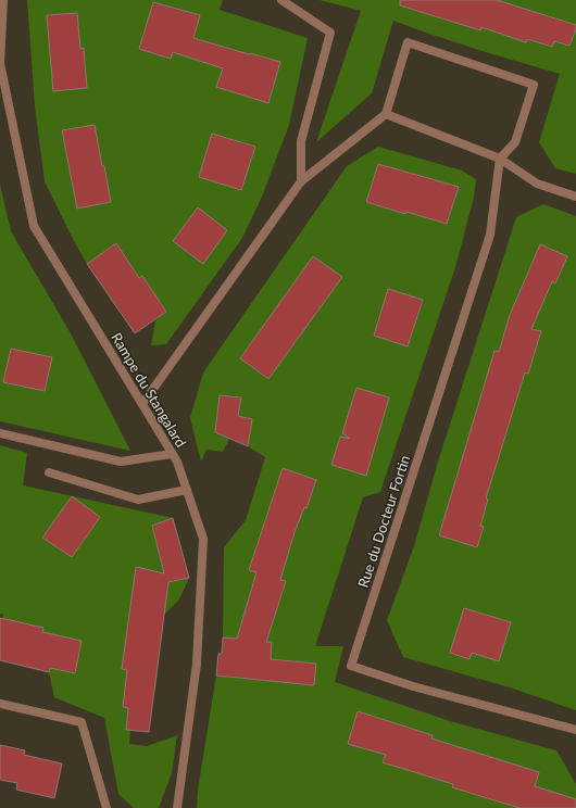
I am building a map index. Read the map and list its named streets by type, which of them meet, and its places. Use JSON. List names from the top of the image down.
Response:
{
  "streets": {
    "street": ["Rampe du Stangalard", "Rue du Docteur Fortin"]
  }
}
